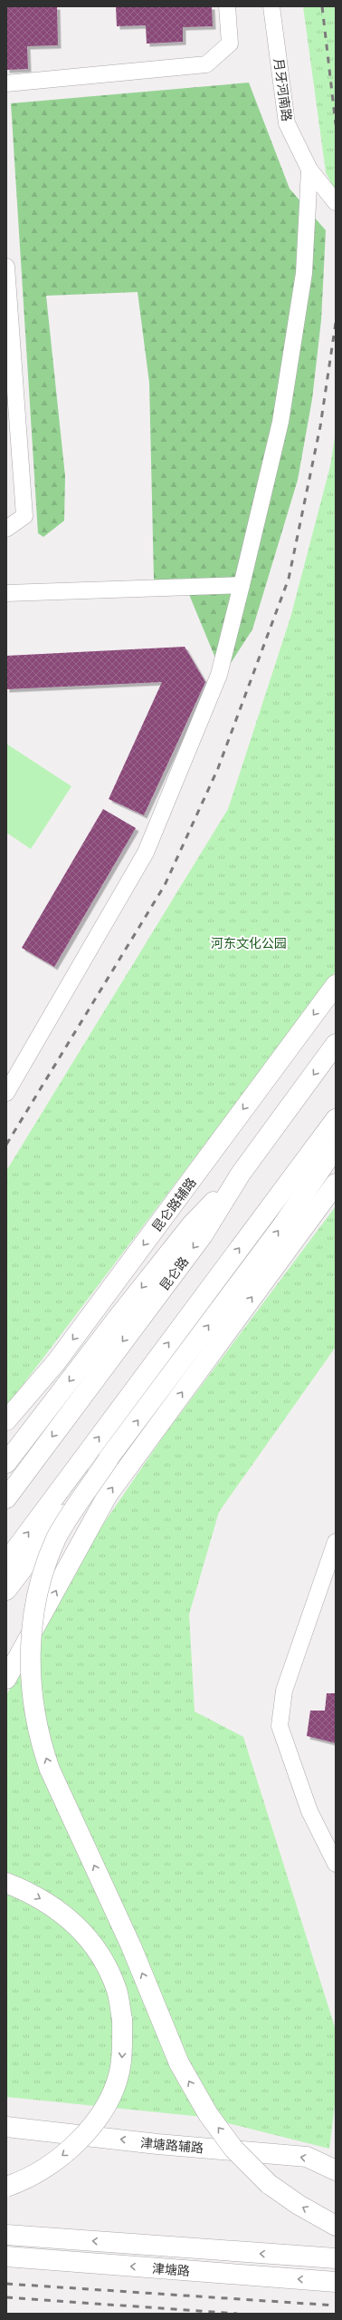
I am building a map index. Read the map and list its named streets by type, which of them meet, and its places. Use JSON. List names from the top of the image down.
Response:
{
  "streets": {
    "main road": [
      "昆仑路辅路",
      "昆仑路",
      "津塘路辅路",
      "津塘路"
    ],
    "street": ["月牙河南路"]
  },
  "parks": ["河东文化公园"]
}
